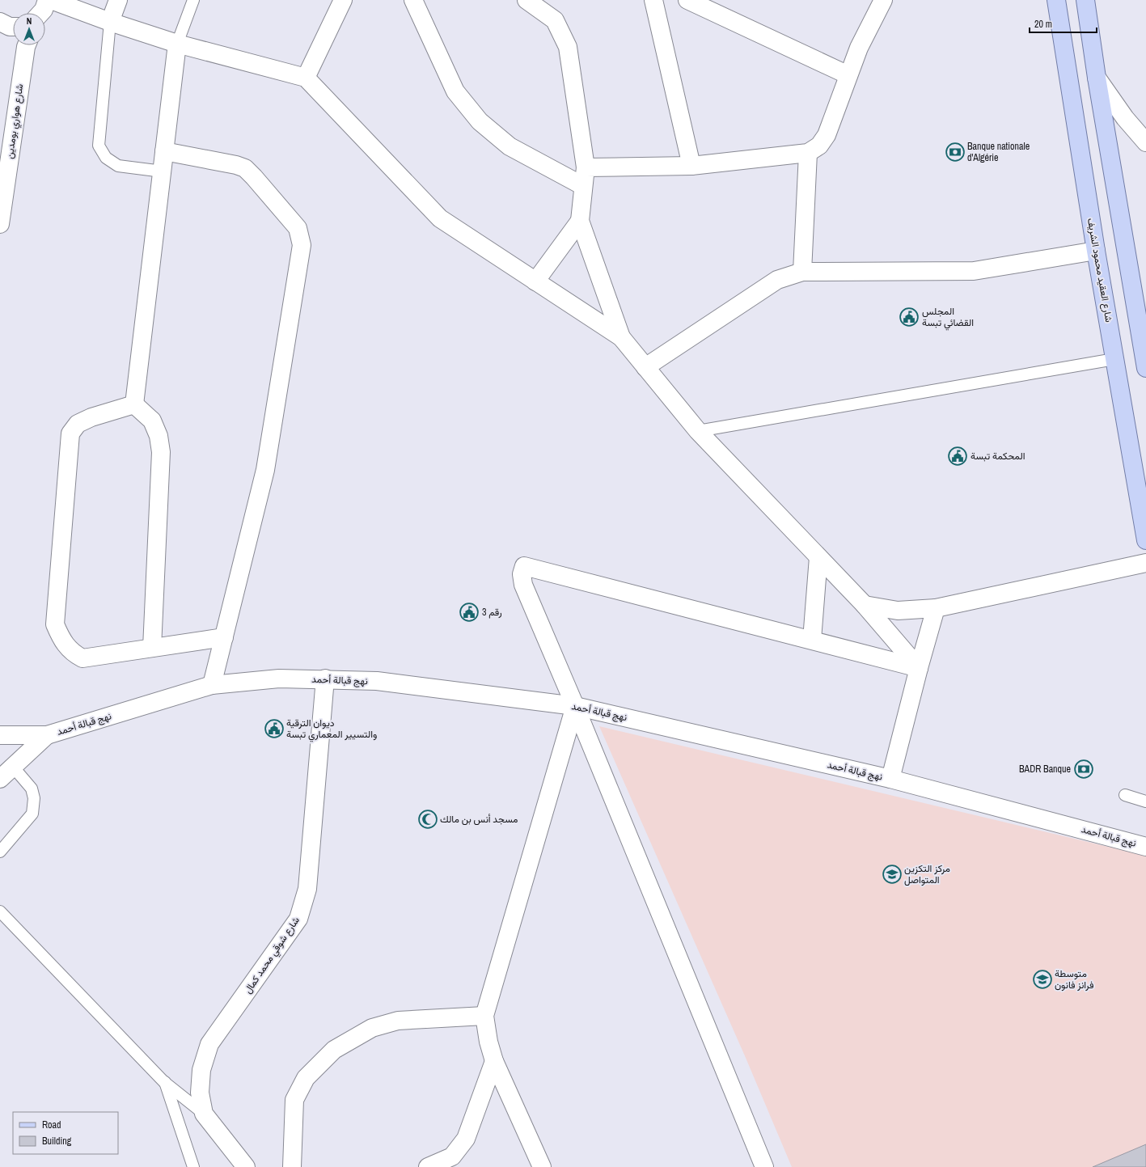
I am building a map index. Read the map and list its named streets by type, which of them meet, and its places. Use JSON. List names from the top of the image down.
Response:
{
  "streets": {
    "main road": ["شارع العقيد محمود الشريف"],
    "street": ["شارع هواري بومدين", "نهج قبالة أحمد", "شارع شوقي محمد كمال"]
  },
  "crossings": [
    ["نهج قبالة أحمد", "شارع شوقي محمد كمال"]
  ],
  "places": {
    "bank": ["Banque nationale d'Algérie", "BADR Banque"],
    "public building": [
      "المجلس القضائي تبسة",
      "المحكمة تبسة",
      "رقم 3",
      "ديوان الترقية والتسيير المعماري تبسة"
    ],
    "mosque": ["مسجد أنس بن مالك"],
    "school or university": ["مركز التكزين المتواصل", "متوسطة فرانز فانون"]
  },
  "legend": ["Road", "Building"],
  "scale_bar": "20 m",
  "north": "top"
}
